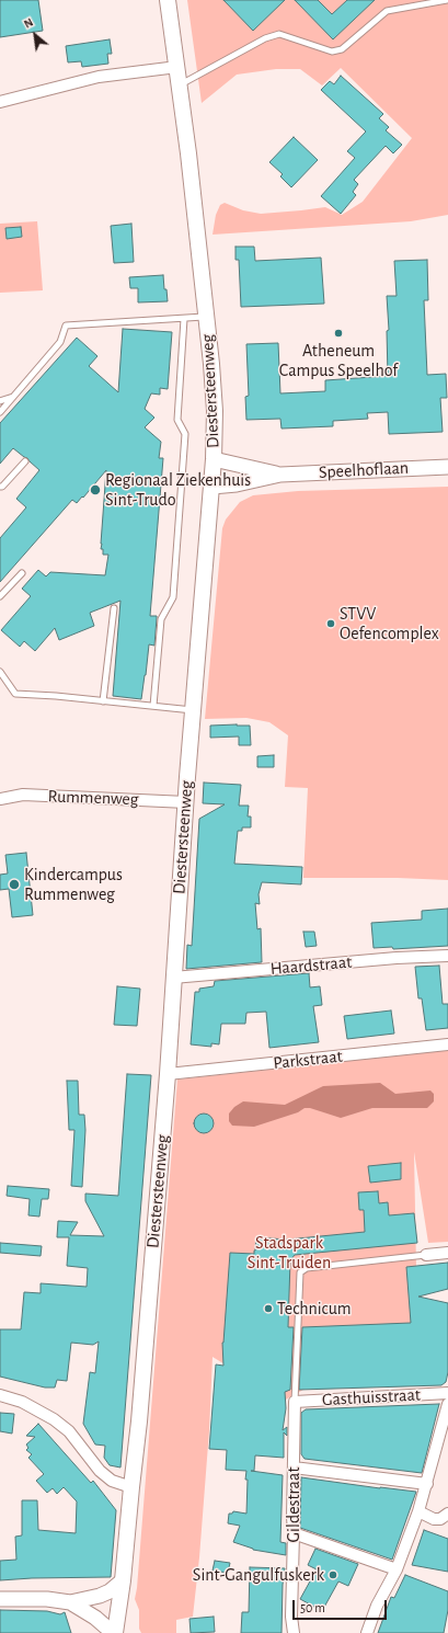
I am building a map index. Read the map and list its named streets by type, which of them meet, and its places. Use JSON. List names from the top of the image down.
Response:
{
  "streets": {
    "main road": ["Diestersteenweg"],
    "street": [
      "Speelhoflaan",
      "Rummenweg",
      "Haardstraat",
      "Parkstraat",
      "Gasthuisstraat",
      "Gildestraat"
    ]
  },
  "crossings": [
    ["Diestersteenweg", "Speelhoflaan"],
    ["Diestersteenweg", "Rummenweg"],
    ["Diestersteenweg", "Haardstraat"],
    ["Diestersteenweg", "Parkstraat"],
    ["Gasthuisstraat", "Gildestraat"]
  ],
  "parks": ["Stadspark Sint-Truiden"],
  "places": [
    "Atheneum Campus Speelhof",
    "Regionaal Ziekenhuis Sint-Trudo",
    "STVV Oefencomplex",
    "Kindercampus Rummenweg",
    "Technicum",
    "Sint-Gangulfuskerk"
  ],
  "scale_bar": "50 m",
  "north": "top left"
}
